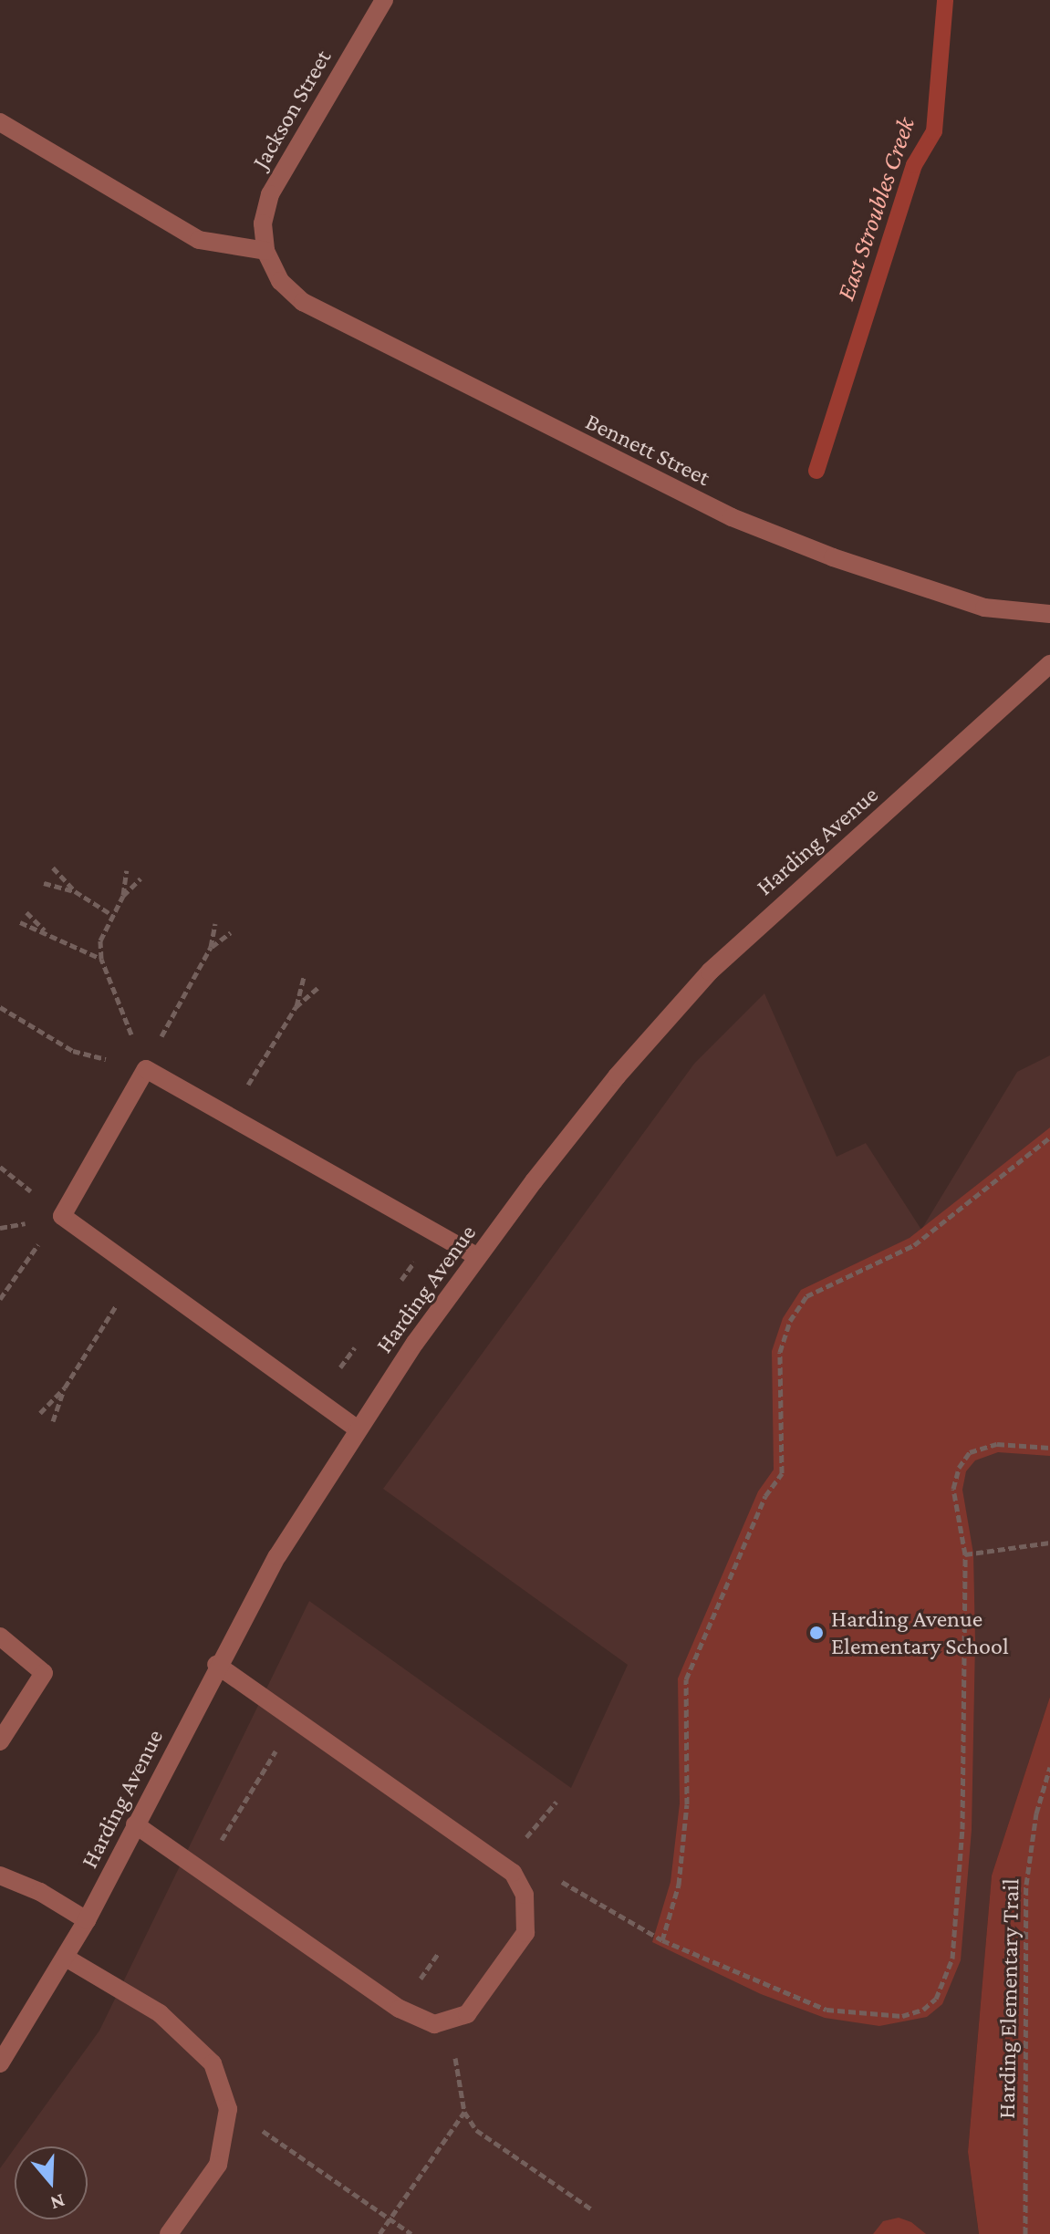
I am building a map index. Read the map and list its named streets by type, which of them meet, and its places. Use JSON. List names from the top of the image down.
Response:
{
  "streets": {
    "street": ["Jackson Street", "Bennett Street", "Harding Avenue"],
    "path": ["Harding Elementary Trail"]
  },
  "crossings": [
    ["Jackson Street", "Bennett Street"]
  ],
  "water": ["East Stroubles Creek"],
  "places": ["Harding Avenue Elementary School"],
  "north": "bottom"
}
